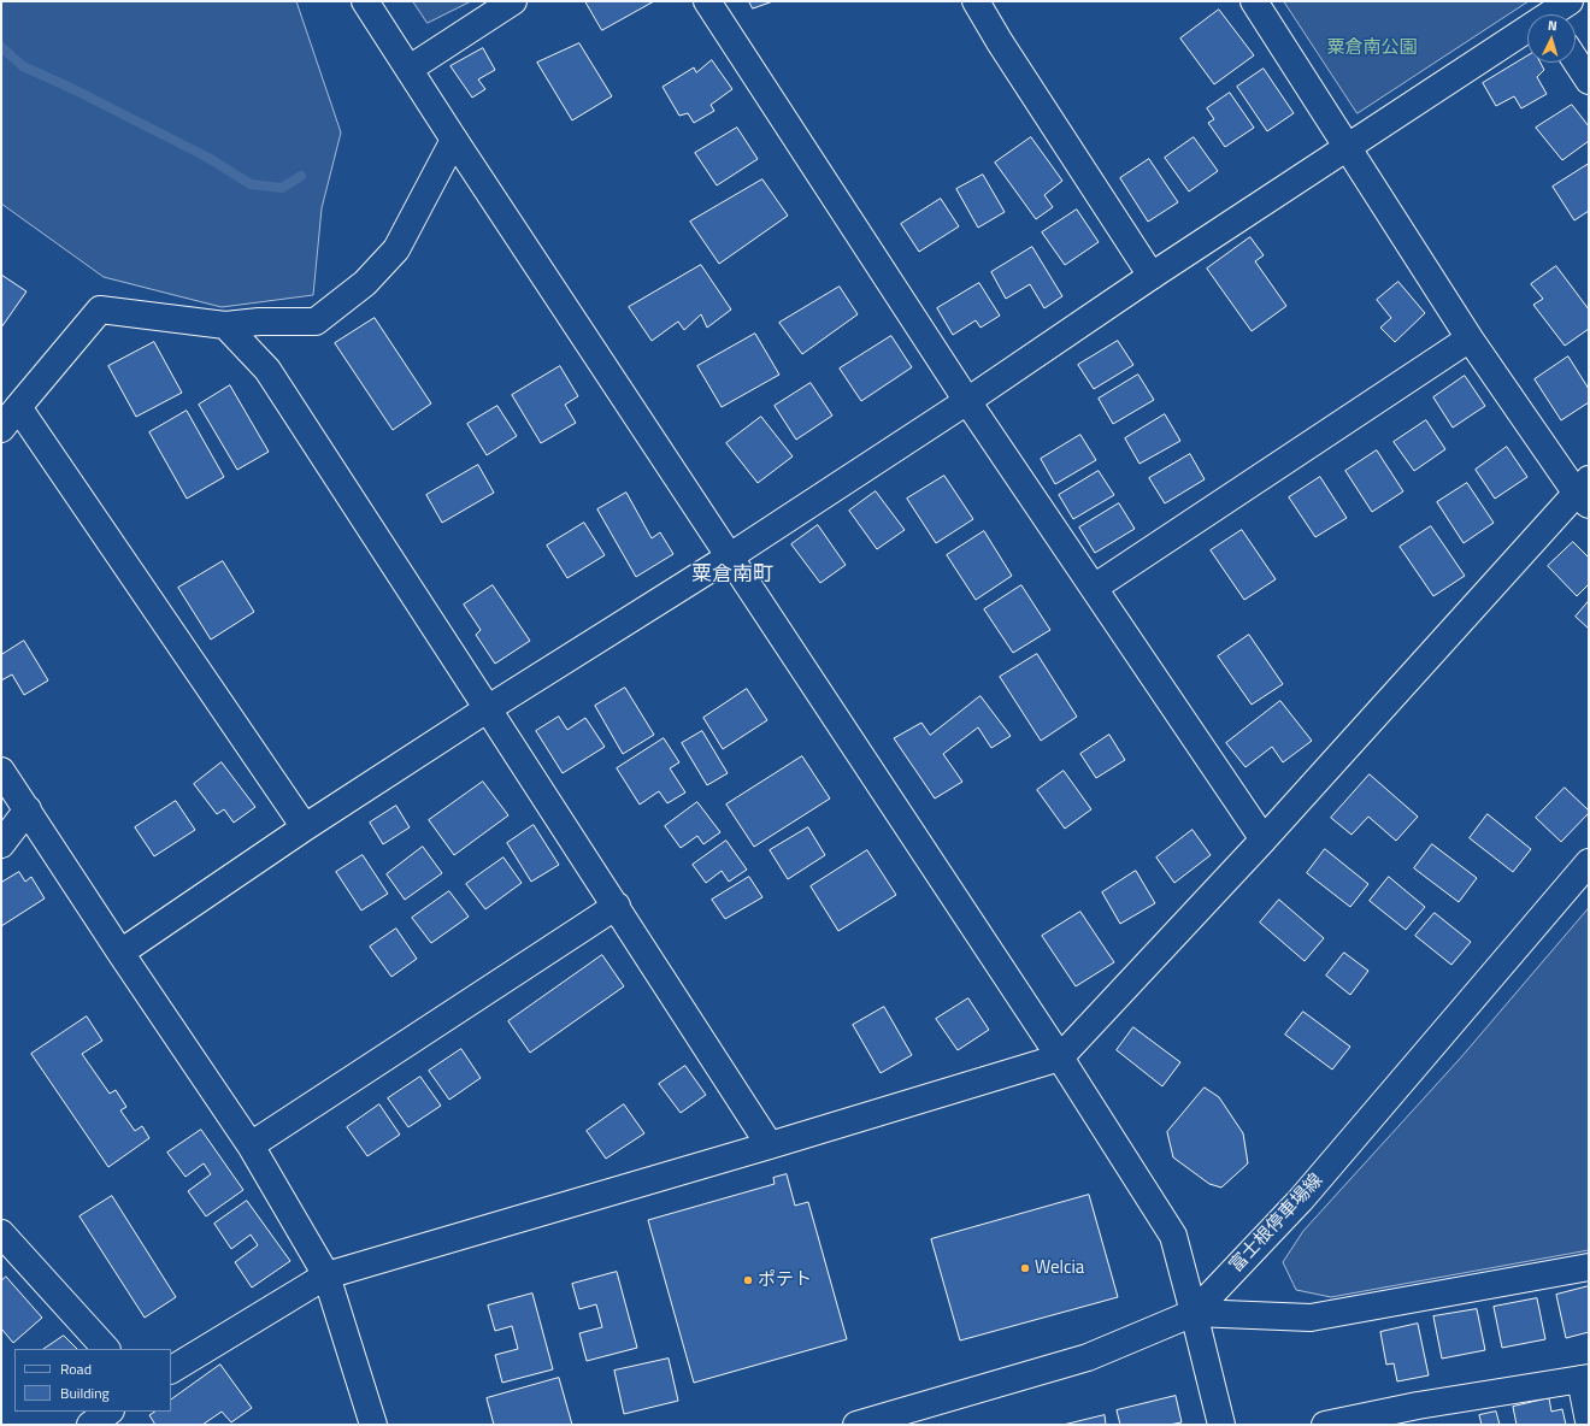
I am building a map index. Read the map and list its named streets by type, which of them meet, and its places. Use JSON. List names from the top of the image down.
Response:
{
  "streets": {
    "street": ["富士根停車場線"]
  },
  "districts": ["粟倉南町"],
  "parks": ["粟倉南公園"],
  "places": ["Welcia", "ポテト"],
  "legend": ["Road", "Building"],
  "north": "top"
}
